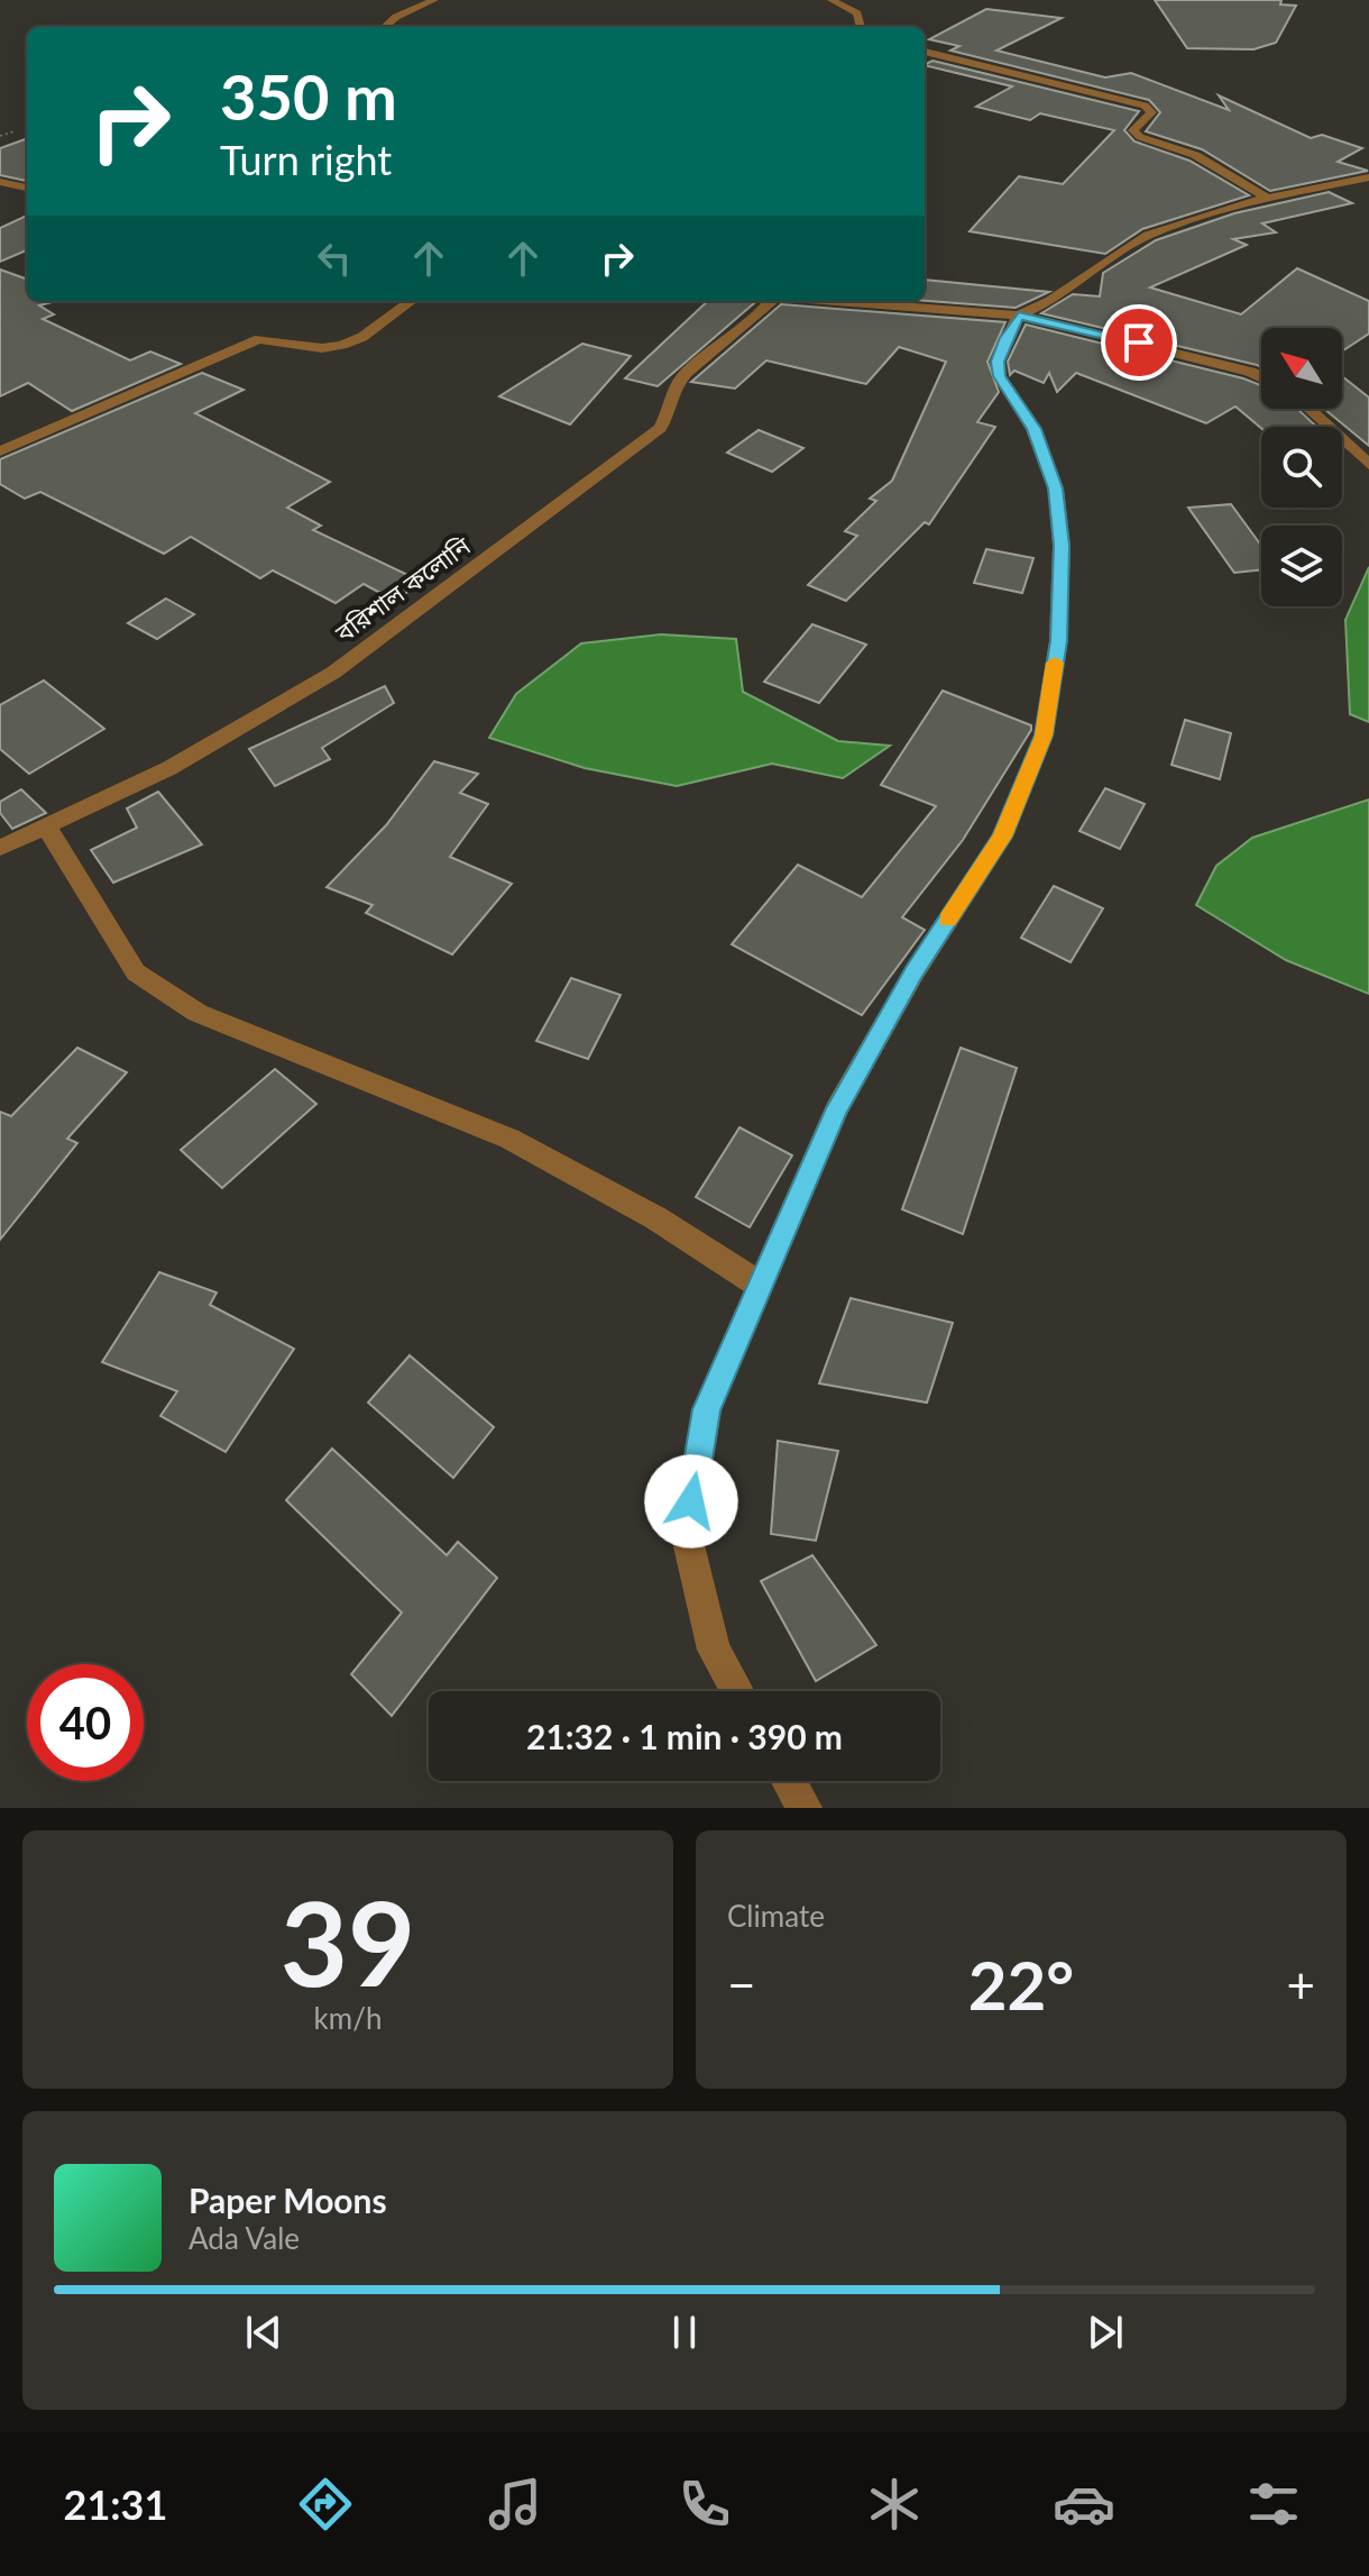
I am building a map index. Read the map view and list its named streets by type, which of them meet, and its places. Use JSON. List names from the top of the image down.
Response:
{
  "streets": {
    "street": ["বরিশাল কলোনি"]
  },
  "north": "top left",
  "page": {
    "turn": ["350 m", "Turn right"],
    "limit": "40",
    "trip": "21:32 · 1 min · 390 m",
    "tile": [
      ["39", "km/h"],
      "Climate"
    ],
    "heat": ["−", "22°", "+"],
    "song": ["Paper Moons", "Ada Vale"],
    "tabs": "21:31"
  }
}
